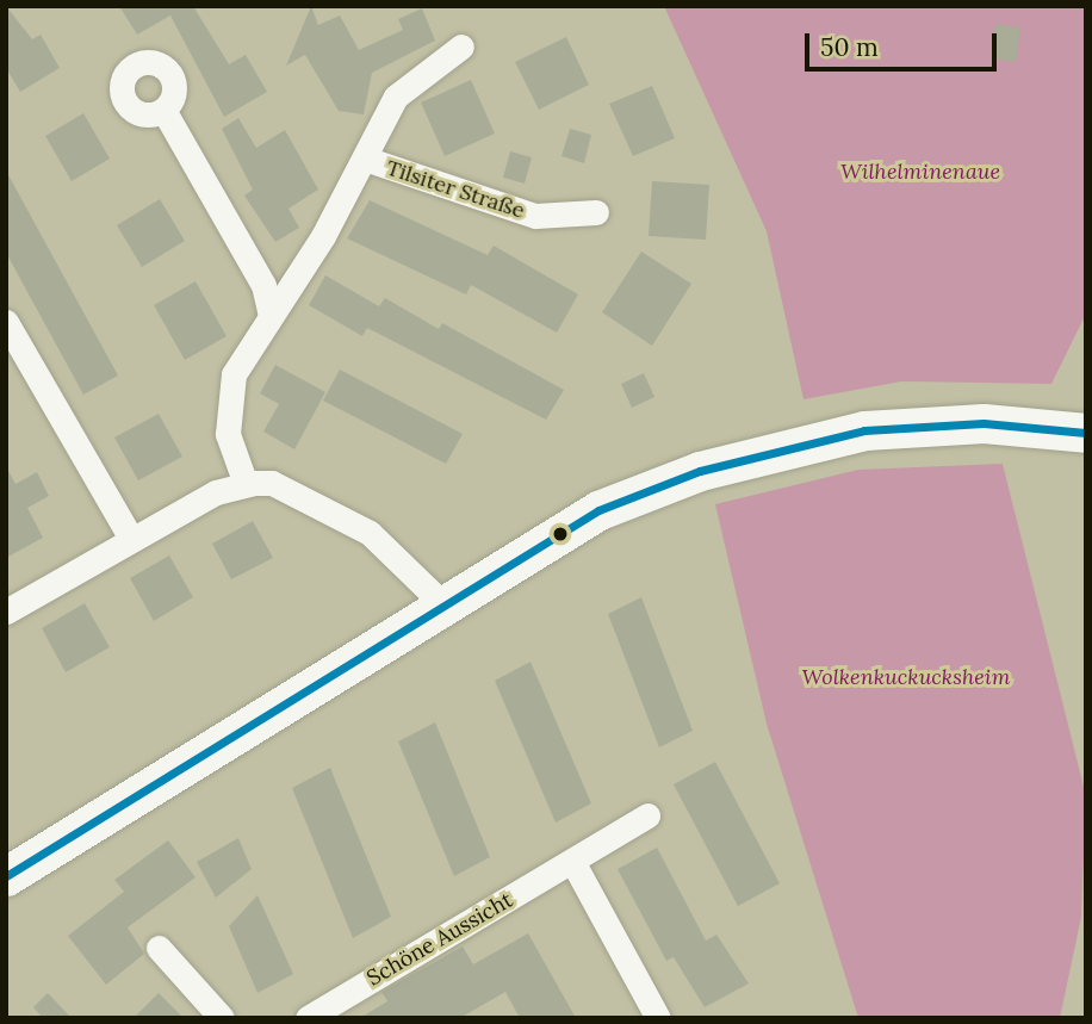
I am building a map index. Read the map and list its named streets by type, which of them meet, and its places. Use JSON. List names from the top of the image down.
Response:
{
  "streets": {
    "street": ["Tilsiter Straße", "Schöne Aussicht"]
  },
  "parks": ["Wilhelminenaue", "Wolkenkuckucksheim"],
  "scale_bar": "50 m"
}
